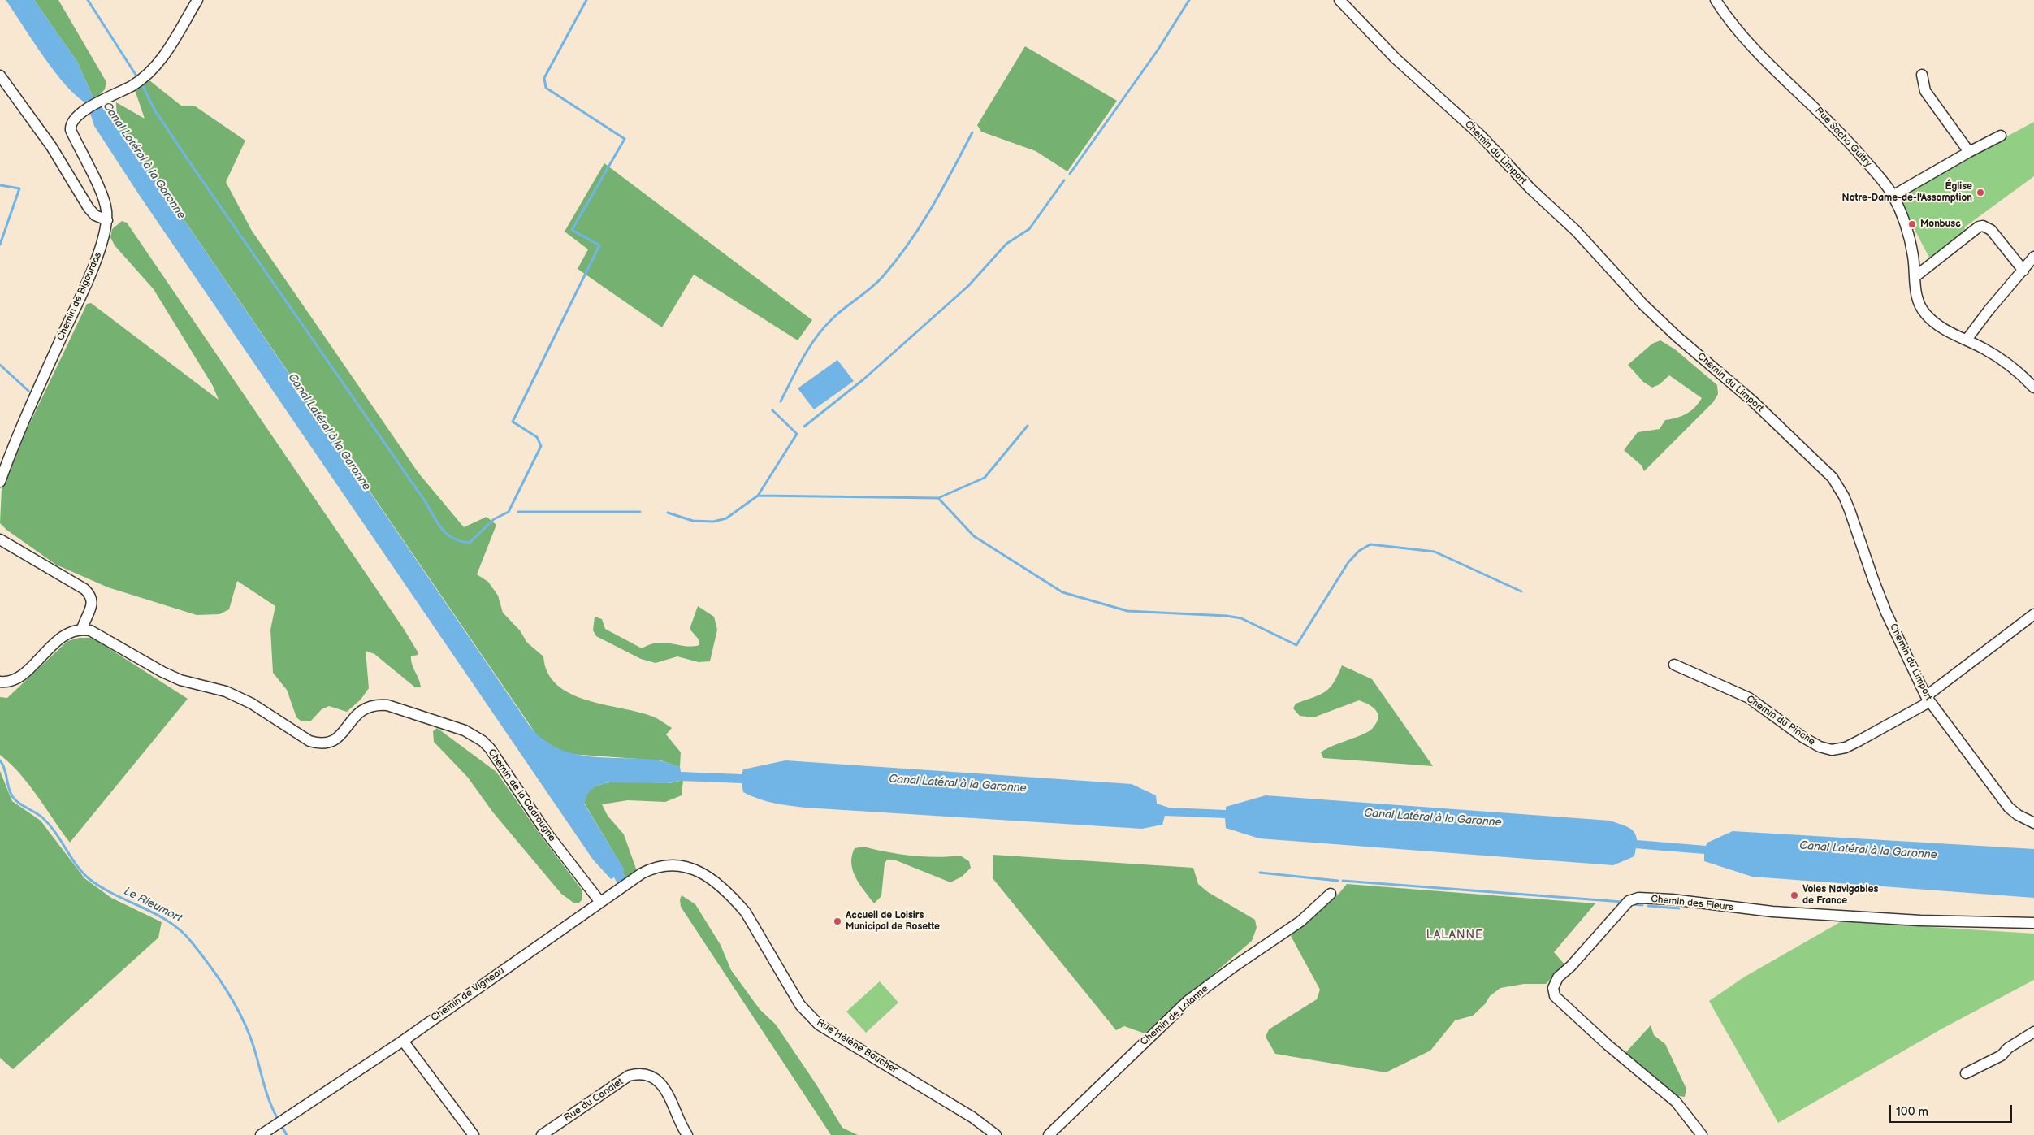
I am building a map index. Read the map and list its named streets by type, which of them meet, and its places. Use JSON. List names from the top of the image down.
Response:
{
  "streets": {
    "street": [
      "Rue Sacha Guitry",
      "Chemin du Limport",
      "Chemin de Bigourdas",
      "Chemin du Pinche",
      "Chemin de la Cadrougne",
      "Chemin des Fleurs",
      "Chemin de Vigneau",
      "Chemin de Lalanne",
      "Rue Hélène Boucher",
      "Rue du Canalet"
    ]
  },
  "crossings": [
    ["Chemin du Limport", "Chemin du Pinche"],
    ["Chemin de la Cadrougne", "Chemin de Vigneau"],
    ["Chemin de Vigneau", "Rue Hélène Boucher"]
  ],
  "districts": ["LALANNE"],
  "water": ["Canal Latéral à la Garonne", "Le Rieumort"],
  "places": [
    "Église Notre-Dame-de-l'Assomption",
    "Monbusc",
    "Voies Navigables de France",
    "Accueil de Loisirs Municipal de Rosette"
  ],
  "scale_bar": "100 m"
}
